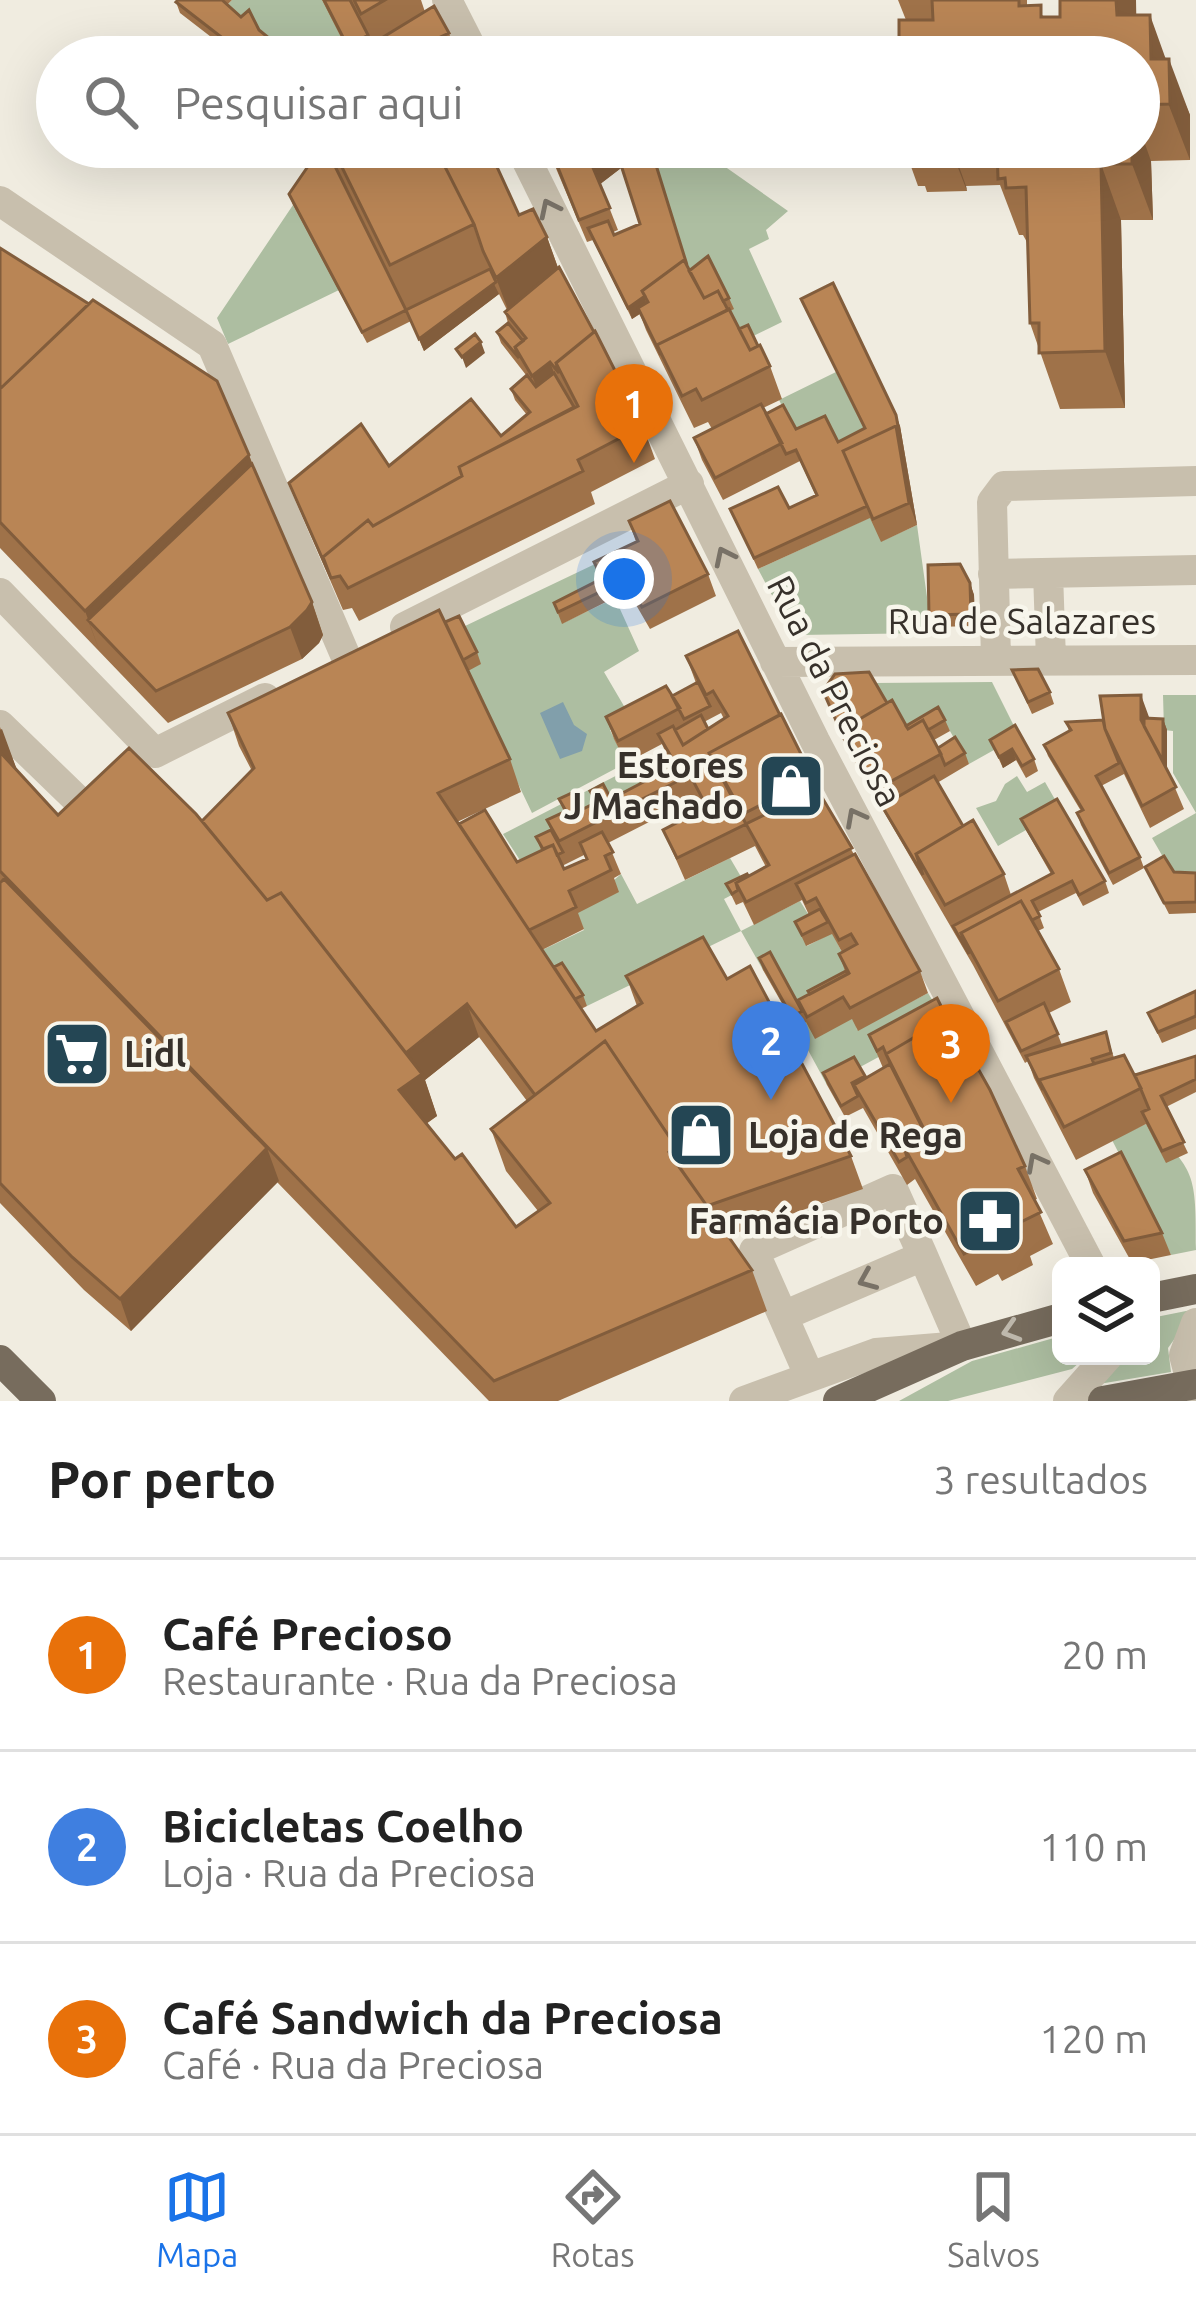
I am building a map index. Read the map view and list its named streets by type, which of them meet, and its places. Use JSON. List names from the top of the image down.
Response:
{
  "streets": {
    "street": ["Rua de Salazares", "Rua da Preciosa"]
  },
  "crossings": [
    ["Rua de Salazares", "Rua da Preciosa"]
  ],
  "one_way": ["Rua da Preciosa"],
  "places": {
    "shop": ["Estores J Machado", "Loja de Rega"],
    "supermarket": ["Lidl"],
    "pharmacy": ["Farmácia Porto"]
  },
  "page": {
    "search": "Pesquisar aqui",
    "pins": ["1", "2", "3"],
    "heading": ["Por perto", "3 resultados"],
    "list": [
      {
        "mark": "1",
        "name": "Café Precioso",
        "note": "Restaurante · Rua da Preciosa",
        "value": "20 m"
      },
      {
        "mark": "2",
        "name": "Bicicletas Coelho",
        "note": "Loja · Rua da Preciosa",
        "value": "110 m"
      },
      {
        "mark": "3",
        "name": "Café Sandwich da Preciosa",
        "note": "Café · Rua da Preciosa",
        "value": "120 m"
      }
    ],
    "nav": ["Mapa", "Rotas", "Salvos"]
  }
}
